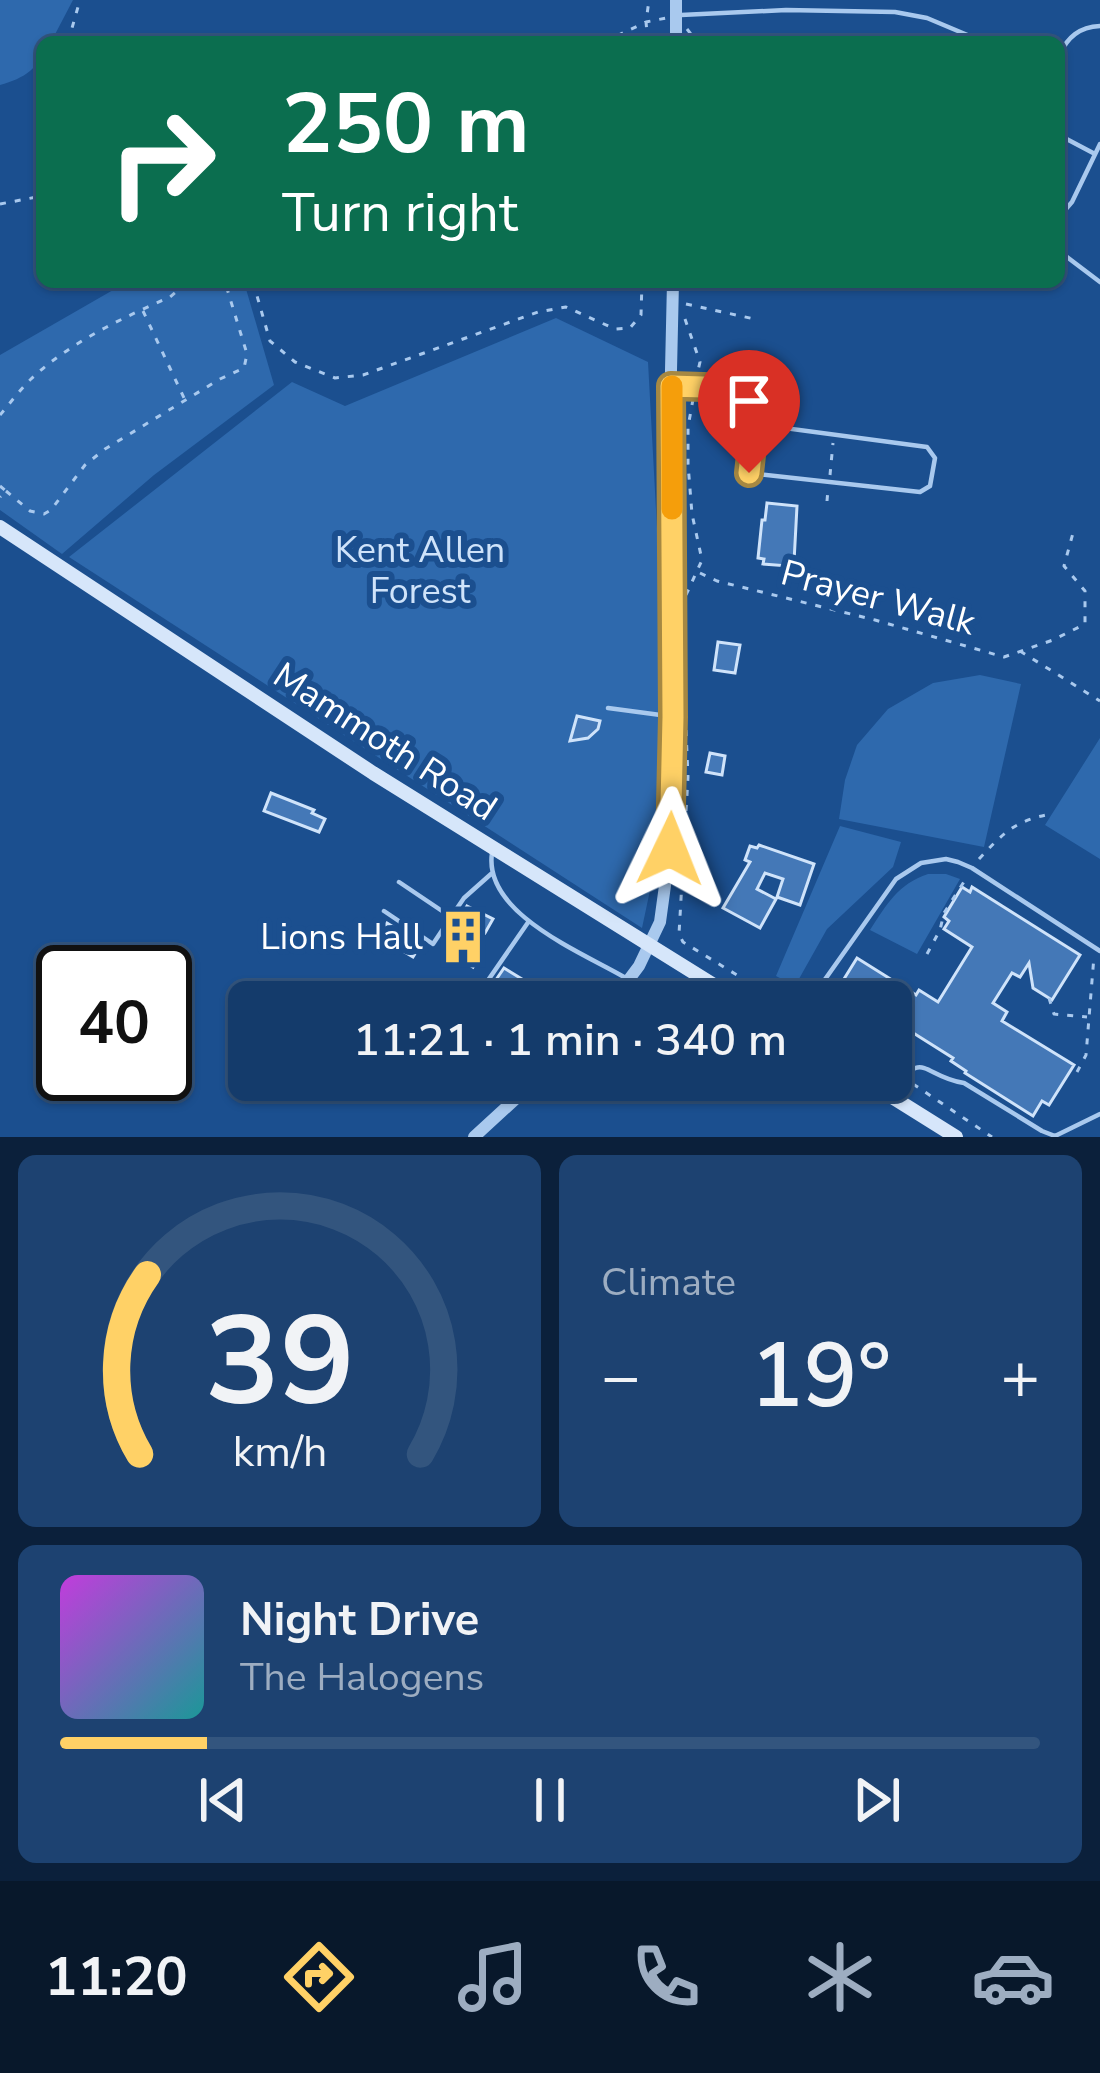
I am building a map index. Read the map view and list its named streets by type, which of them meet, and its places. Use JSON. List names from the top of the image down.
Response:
{
  "streets": {
    "main road": ["Mammoth Road"],
    "path": ["Prayer Walk"]
  },
  "parks": ["Kent Allen Forest"],
  "places": {
    "building": ["Lions Hall"]
  },
  "page": {
    "turn": ["250 m", "Turn right"],
    "limit": "40",
    "trip": "11:21 · 1 min · 340 m",
    "tile": "Climate",
    "heat": ["−", "19°", "+"],
    "song": ["Night Drive", "The Halogens"],
    "tabs": "11:20",
    "gauge": ["39", "km/h"]
  }
}
